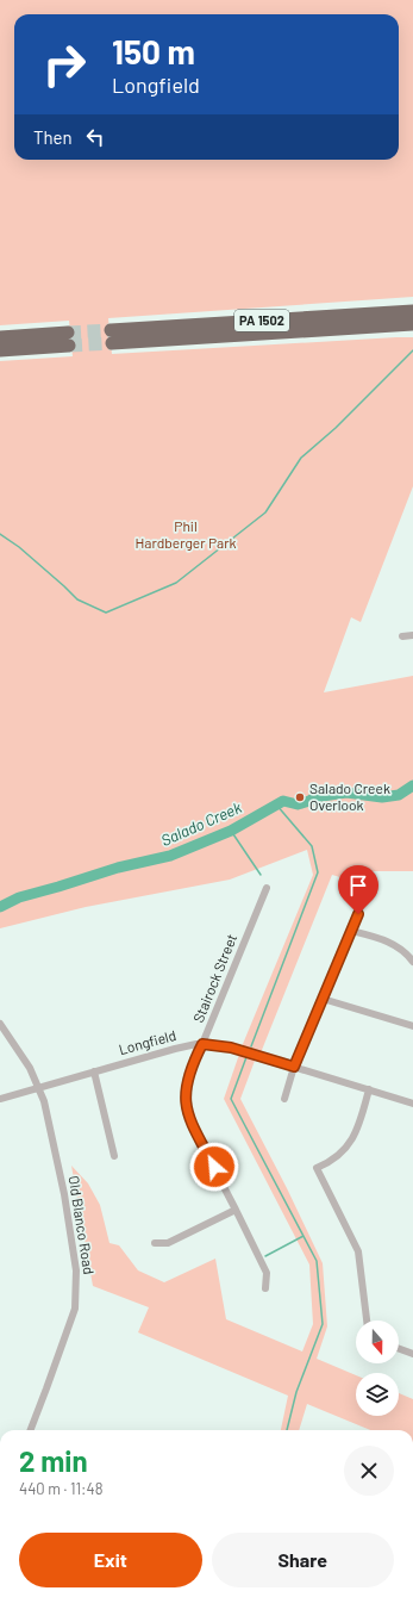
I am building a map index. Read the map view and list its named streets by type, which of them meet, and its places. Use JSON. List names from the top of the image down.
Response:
{
  "streets": {
    "highway": ["PA 1502"],
    "street": ["Stairock Street", "Longfield", "Old Blanco Road"]
  },
  "crossings": [
    ["Stairock Street", "Longfield"],
    ["Longfield", "Old Blanco Road"]
  ],
  "water": ["Salado Creek"],
  "parks": ["Phil Hardberger Park"],
  "places": ["Salado Creek Overlook"],
  "north": "bottom",
  "page": {
    "turn": ["150 m", "Longfield"],
    "then": "Then",
    "heading": ["2 min", "440 m · 11:48"],
    "buttons": ["Exit", "Share"]
  }
}
